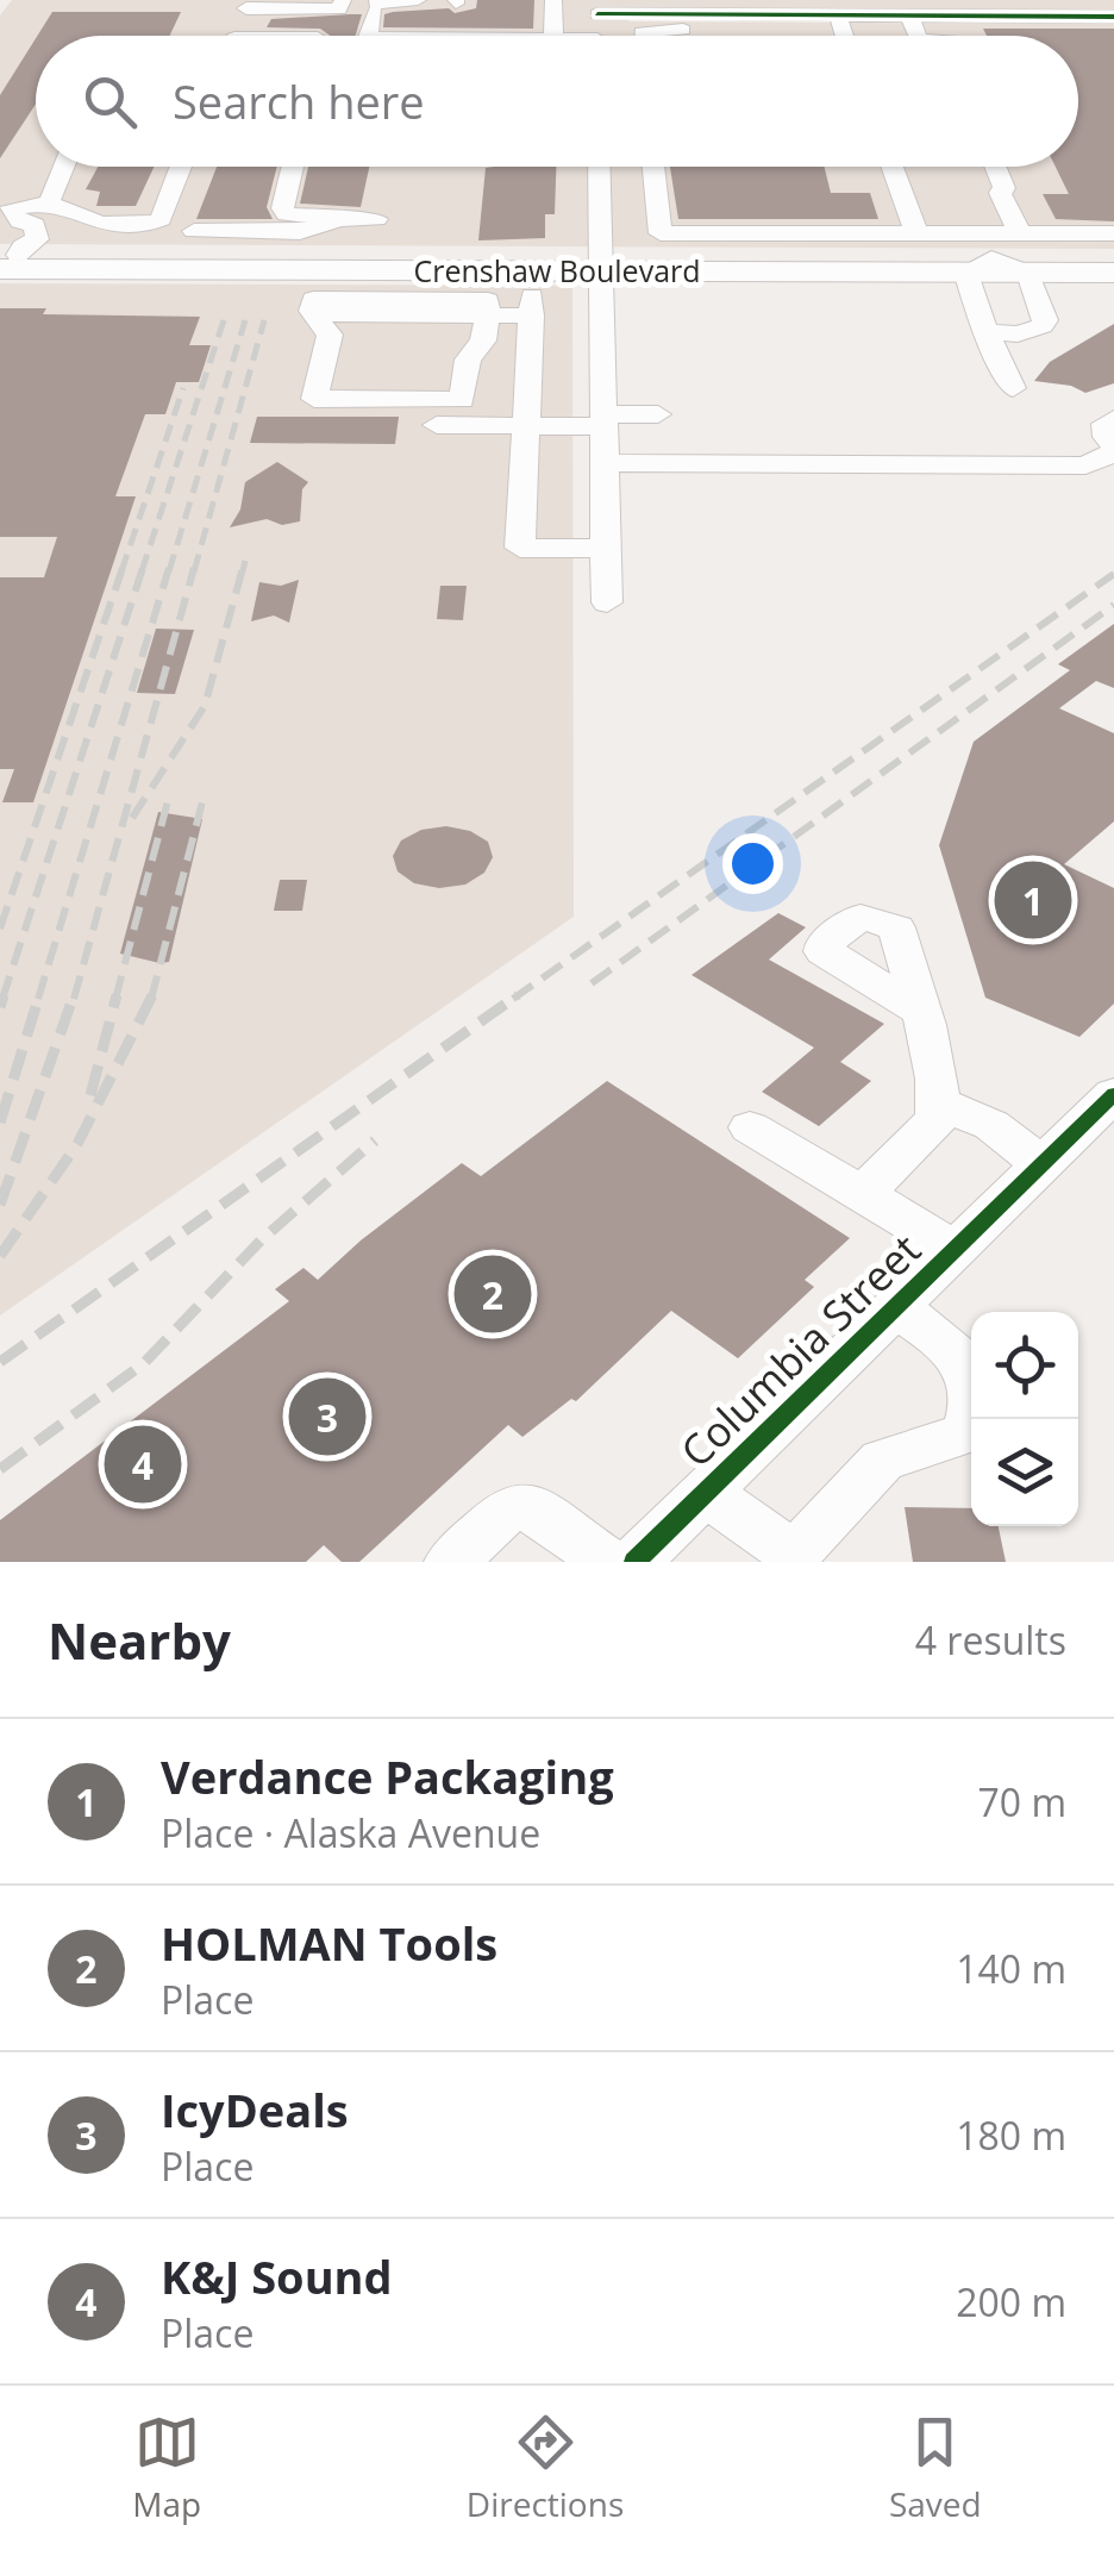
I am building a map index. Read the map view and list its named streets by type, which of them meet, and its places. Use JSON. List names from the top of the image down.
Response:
{
  "streets": {
    "main road": ["Crenshaw Boulevard"],
    "street": ["Columbia Street"]
  },
  "page": {
    "search": "Search here",
    "pins": [
      "1",
      "2",
      "3",
      "4"
    ],
    "heading": ["Nearby", "4 results"],
    "list": [
      {
        "mark": "1",
        "name": "Verdance Packaging",
        "note": "Place · Alaska Avenue",
        "value": "70 m"
      },
      {
        "mark": "2",
        "name": "HOLMAN Tools",
        "note": "Place",
        "value": "140 m"
      },
      {
        "mark": "3",
        "name": "IcyDeals",
        "note": "Place",
        "value": "180 m"
      },
      {
        "mark": "4",
        "name": "K&J Sound",
        "note": "Place",
        "value": "200 m"
      }
    ],
    "nav": ["Map", "Directions", "Saved"]
  }
}
